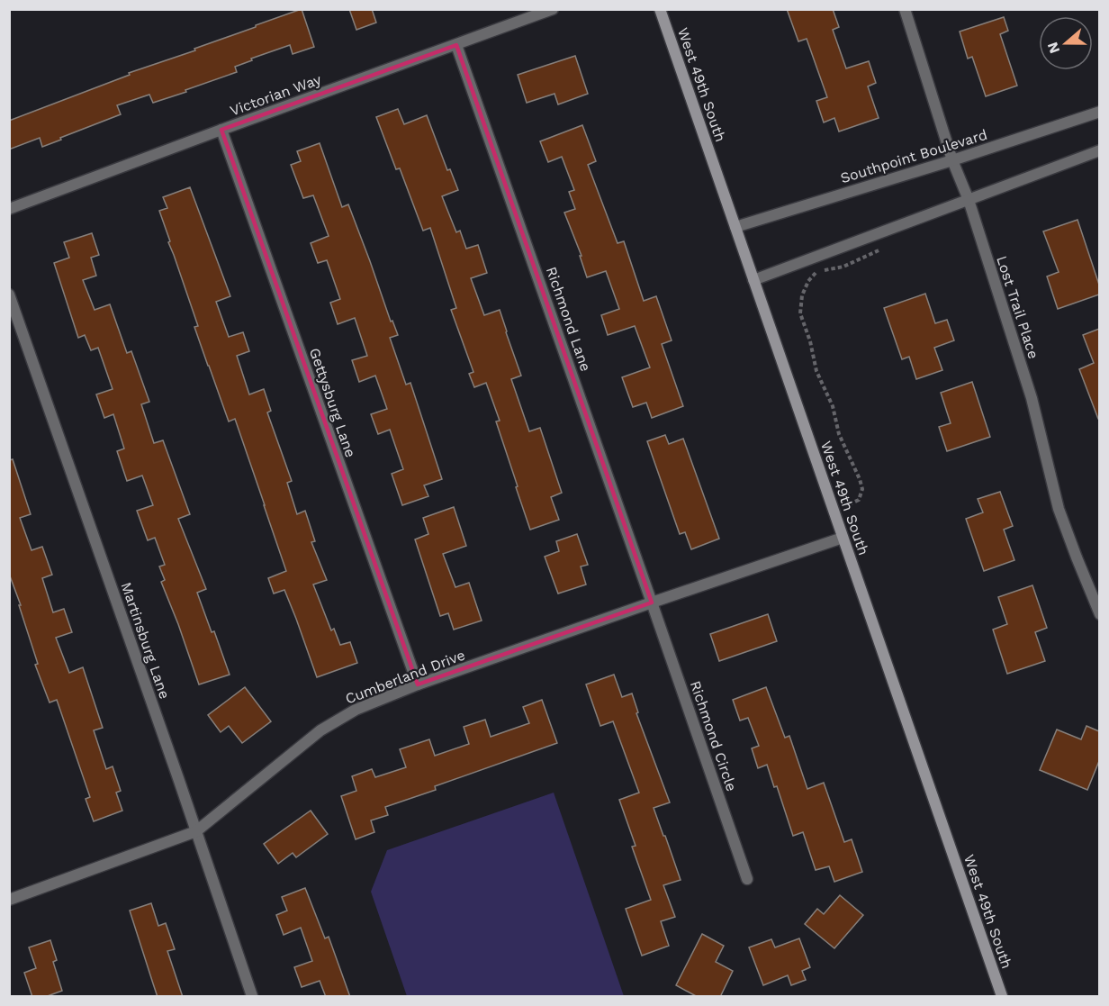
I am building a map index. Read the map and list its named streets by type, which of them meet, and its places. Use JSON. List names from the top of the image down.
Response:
{
  "streets": {
    "street": [
      "West 49th South",
      "Victorian Way",
      "Southpoint Boulevard",
      "Lost Trail Place",
      "Richmond Lane",
      "Gettysburg Lane",
      "Martinsburg Lane",
      "Cumberland Drive",
      "Richmond Circle"
    ]
  },
  "crossings": [
    ["West 49th South", "Southpoint Boulevard"],
    ["West 49th South", "Cumberland Drive"],
    ["Victorian Way", "Richmond Lane"],
    ["Victorian Way", "Gettysburg Lane"],
    ["Southpoint Boulevard", "Lost Trail Place"],
    ["Richmond Lane", "Cumberland Drive"],
    ["Richmond Lane", "Richmond Circle"],
    ["Gettysburg Lane", "Cumberland Drive"],
    ["Martinsburg Lane", "Cumberland Drive"],
    ["Cumberland Drive", "Richmond Circle"]
  ],
  "north": "left"
}
